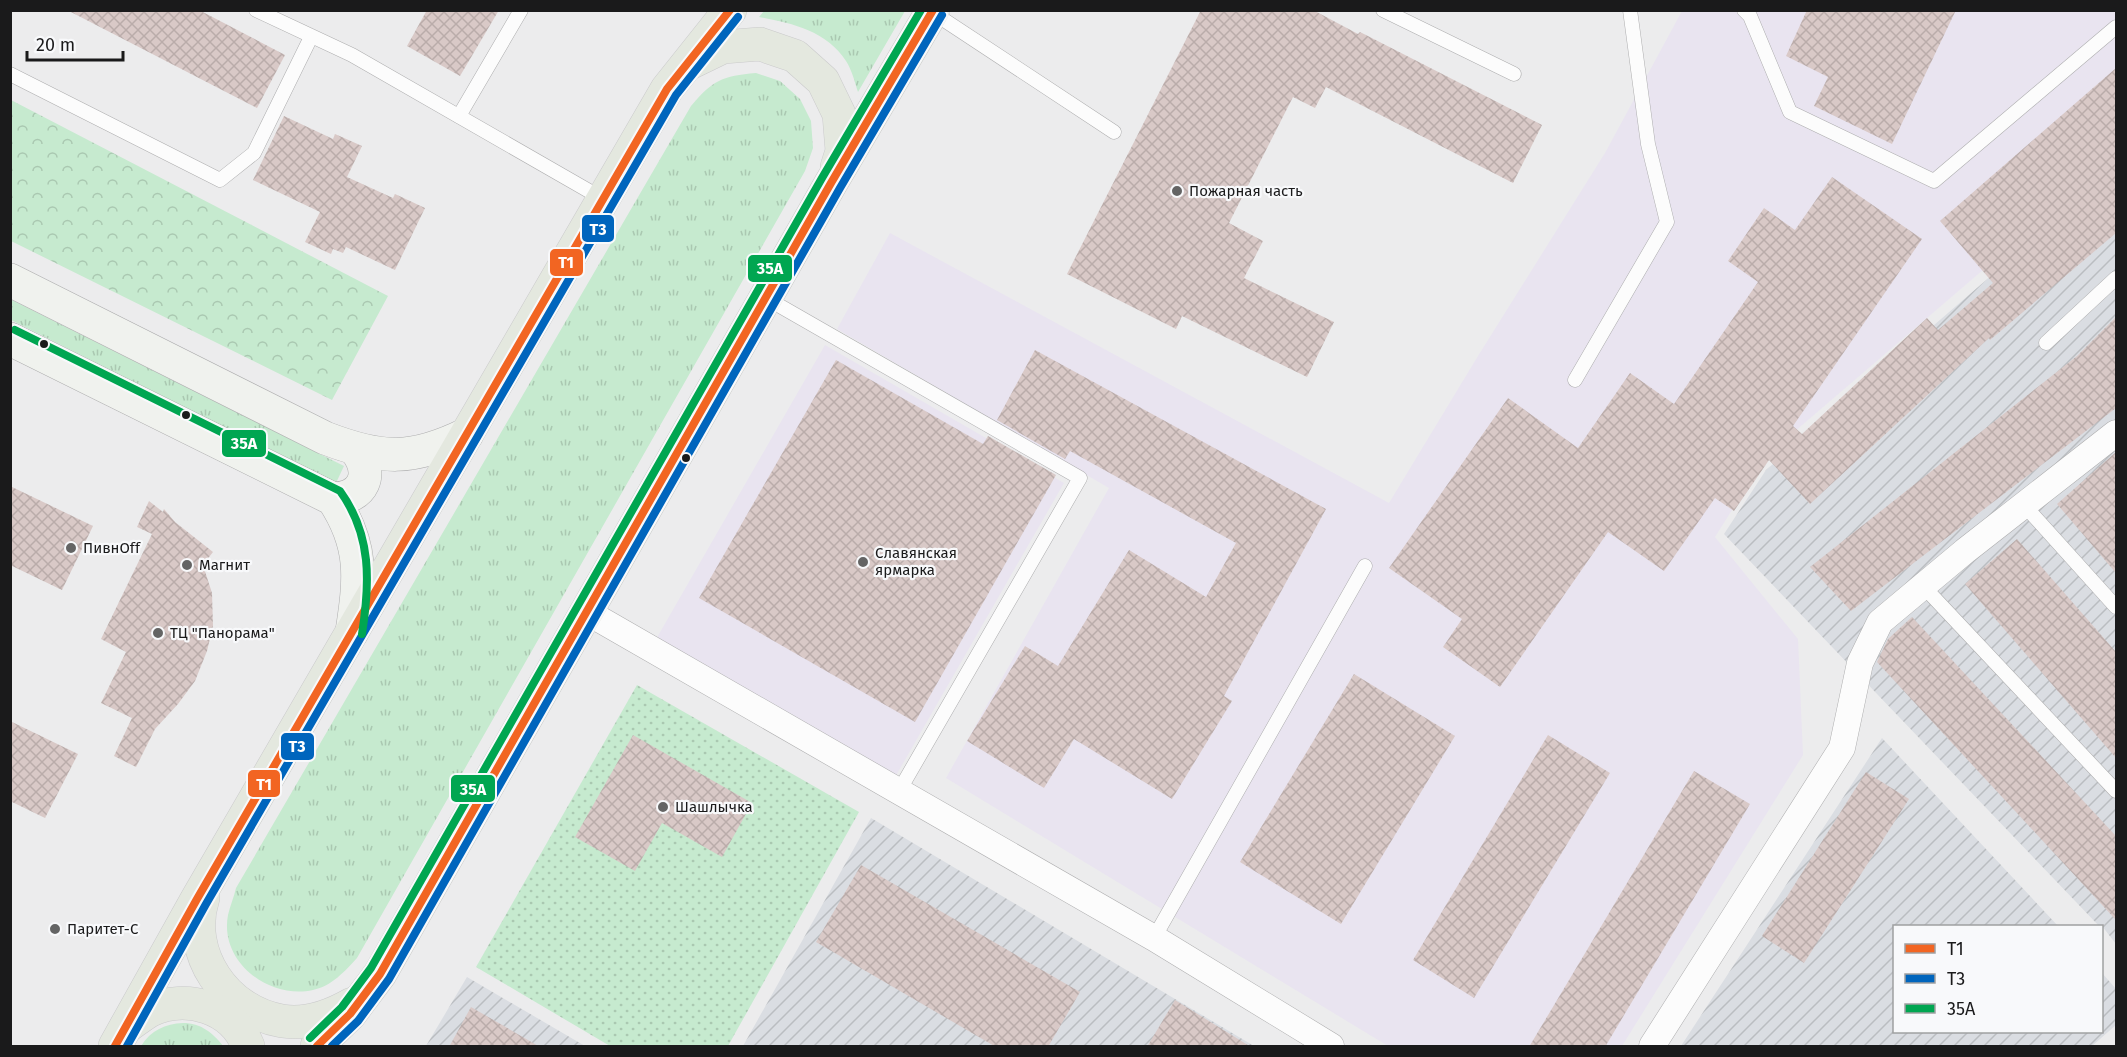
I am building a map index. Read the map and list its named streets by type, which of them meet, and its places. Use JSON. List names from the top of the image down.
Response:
{
  "places": [
    "Пожарная часть",
    "ПивнOff",
    "Славянская ярмарка",
    "Магнит",
    "ТЦ \"Панорама\"",
    "Шашлычка",
    "Паритет-С"
  ],
  "lines": ["transit line Т1", "transit line 35А", "transit line Т3"],
  "legend": ["Т1", "Т3", "35А"],
  "scale_bar": "20 m"
}
